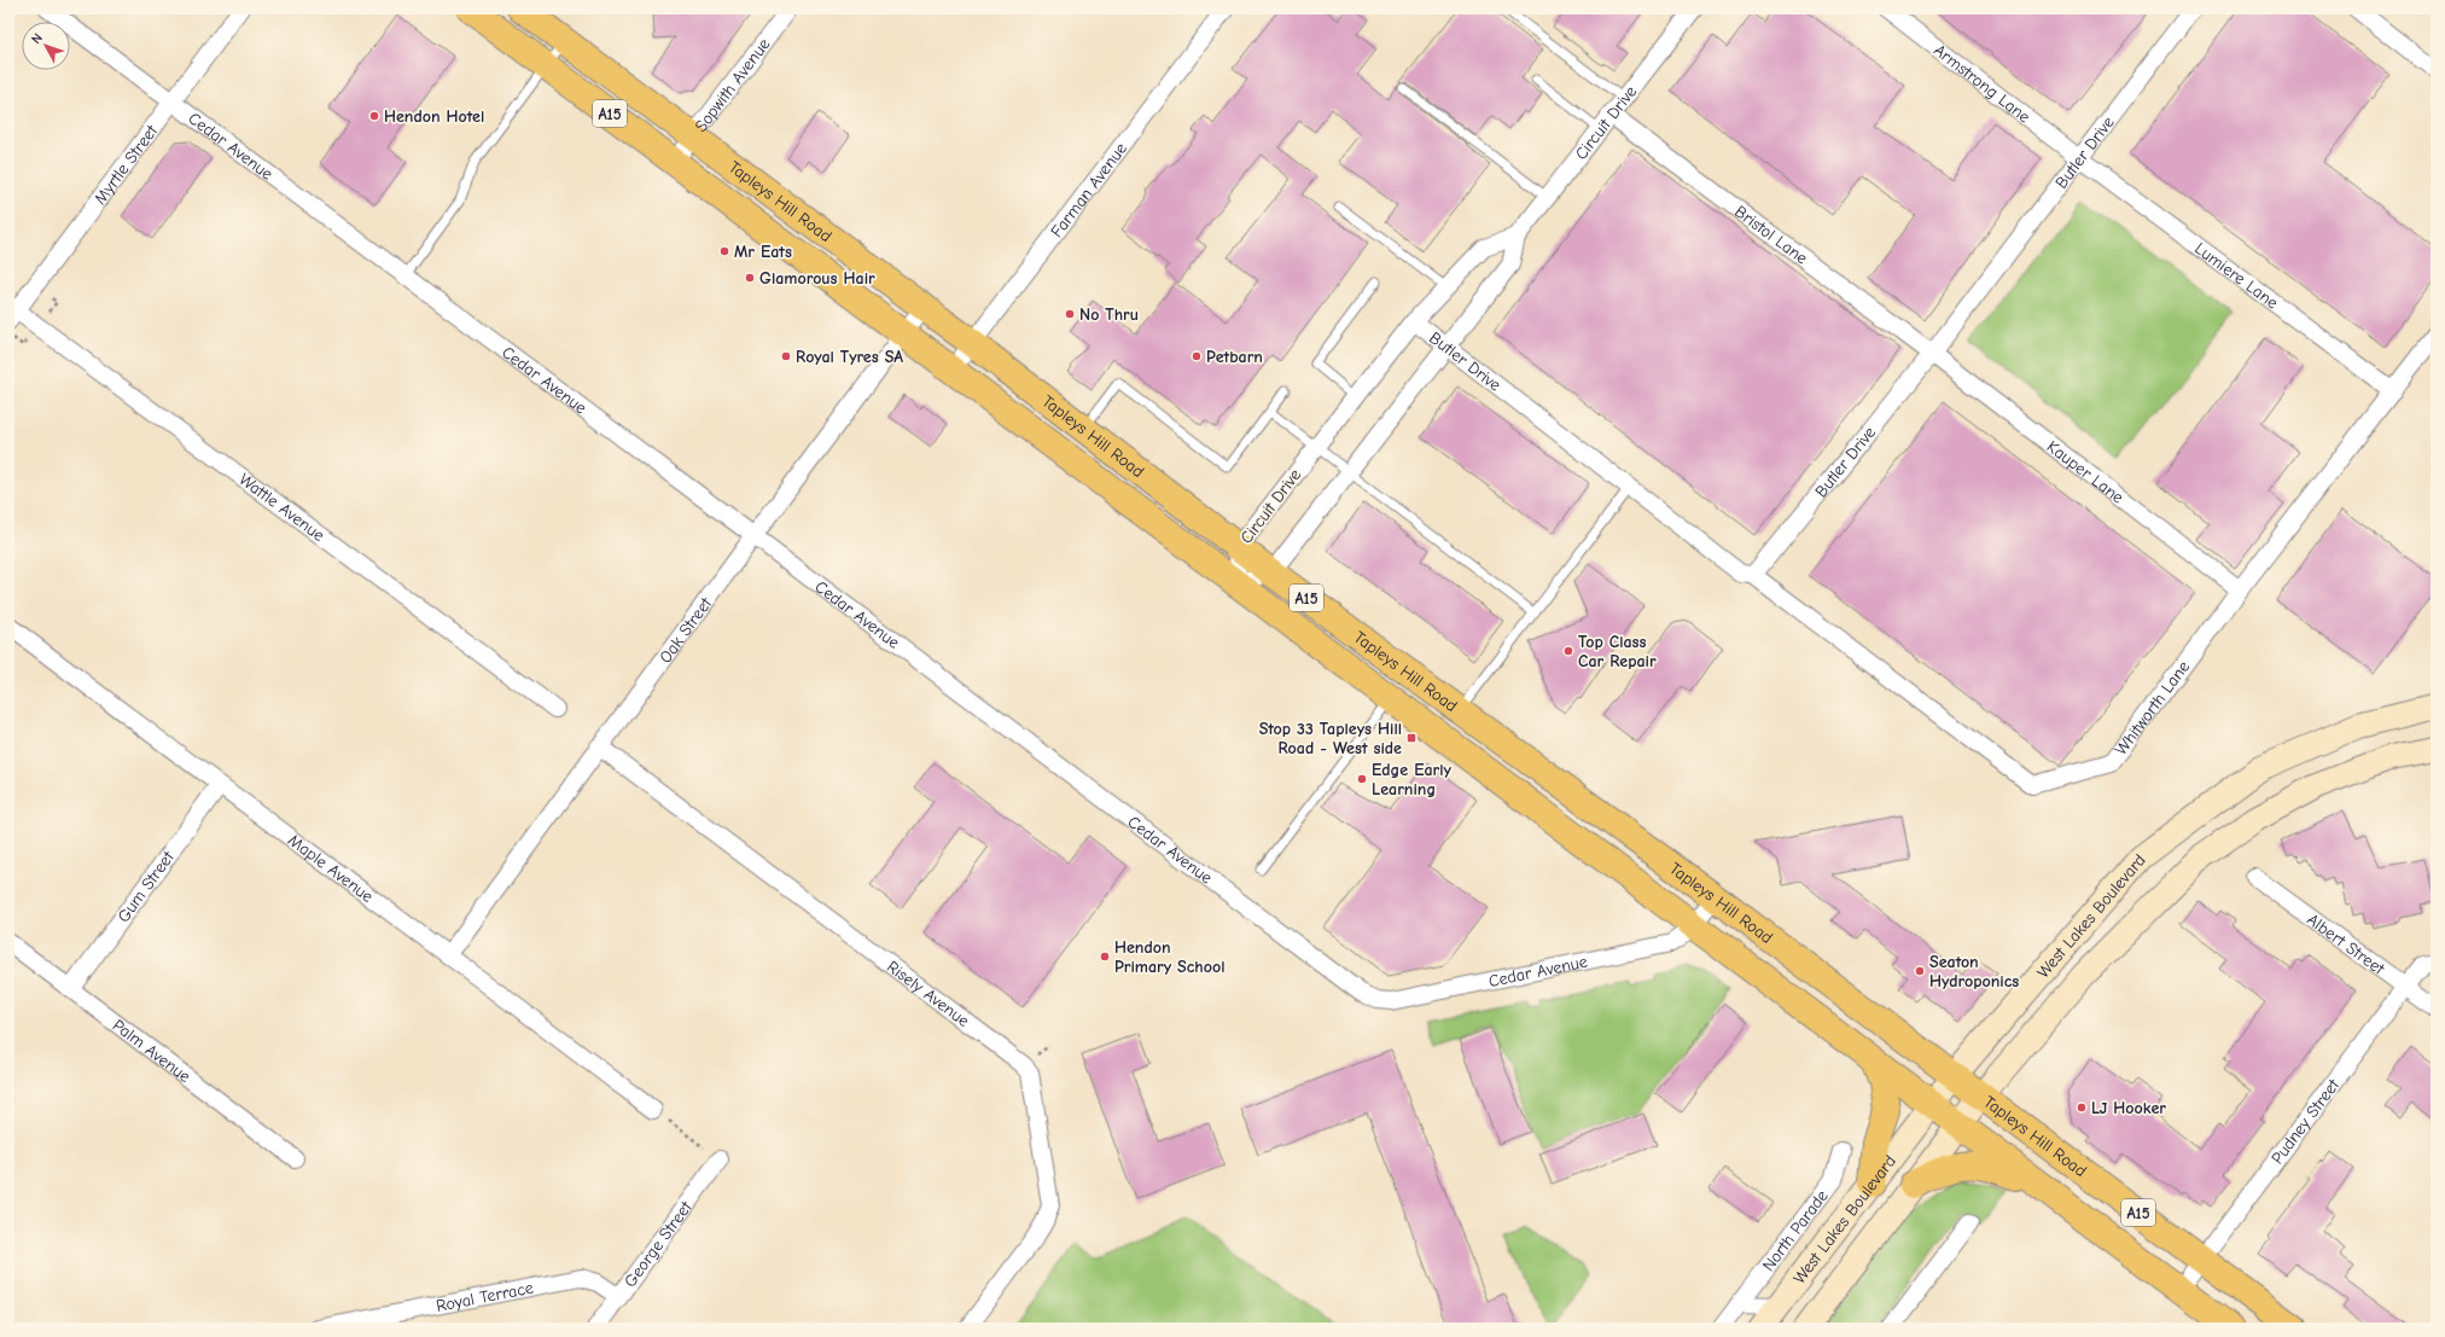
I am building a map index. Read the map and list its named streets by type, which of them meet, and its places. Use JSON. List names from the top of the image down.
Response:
{
  "streets": {
    "main road": ["A15", "Tapleys Hill Road", "West Lakes Boulevard"],
    "street": [
      "Armstrong Lane",
      "Sopwith Avenue",
      "Circuit Drive",
      "Cedar Avenue",
      "Butler Drive",
      "Myrtle Street",
      "Farman Avenue",
      "Bristol Lane",
      "Lumiere Lane",
      "Kauper Lane",
      "Wattle Avenue",
      "Oak Street",
      "Whitworth Lane",
      "Maple Avenue",
      "Gum Street",
      "Albert Street",
      "Risely Avenue",
      "Palm Avenue",
      "Pudney Street",
      "North Parade",
      "George Street",
      "Royal Terrace"
    ]
  },
  "crossings": [
    ["Armstrong Lane", "Butler Drive"],
    ["Armstrong Lane", "Lumiere Lane"],
    ["Sopwith Avenue", "Tapleys Hill Road"],
    ["Circuit Drive", "Butler Drive"],
    ["Circuit Drive", "Tapleys Hill Road"],
    ["Circuit Drive", "Bristol Lane"],
    ["Cedar Avenue", "Myrtle Street"],
    ["Cedar Avenue", "Tapleys Hill Road"],
    ["Cedar Avenue", "Oak Street"],
    ["Butler Drive", "Bristol Lane"],
    ["Butler Drive", "Lumiere Lane"],
    ["Butler Drive", "Kauper Lane"],
    ["Butler Drive", "Whitworth Lane"],
    ["Myrtle Street", "Wattle Avenue"],
    ["Farman Avenue", "Tapleys Hill Road"],
    ["Tapleys Hill Road", "Oak Street"],
    ["Tapleys Hill Road", "West Lakes Boulevard"],
    ["Tapleys Hill Road", "Pudney Street"],
    ["Bristol Lane", "Kauper Lane"],
    ["Lumiere Lane", "Whitworth Lane"],
    ["Kauper Lane", "Whitworth Lane"],
    ["Oak Street", "Maple Avenue"],
    ["Oak Street", "Risely Avenue"],
    ["Maple Avenue", "Gum Street"],
    ["Gum Street", "Palm Avenue"],
    ["Albert Street", "Pudney Street"],
    ["George Street", "Royal Terrace"]
  ],
  "places": {
    "other": [
      "Hendon Hotel",
      "Mr Eats",
      "Glamorous Hair",
      "No Thru",
      "Royal Tyres SA",
      "Petbarn",
      "Top Class Car Repair",
      "Edge Early Learning",
      "Hendon Primary School",
      "Seaton Hydroponics",
      "LJ Hooker"
    ],
    "transit": ["Stop 33 Tapleys Hill Road - West side"]
  },
  "north": "top left"
}
